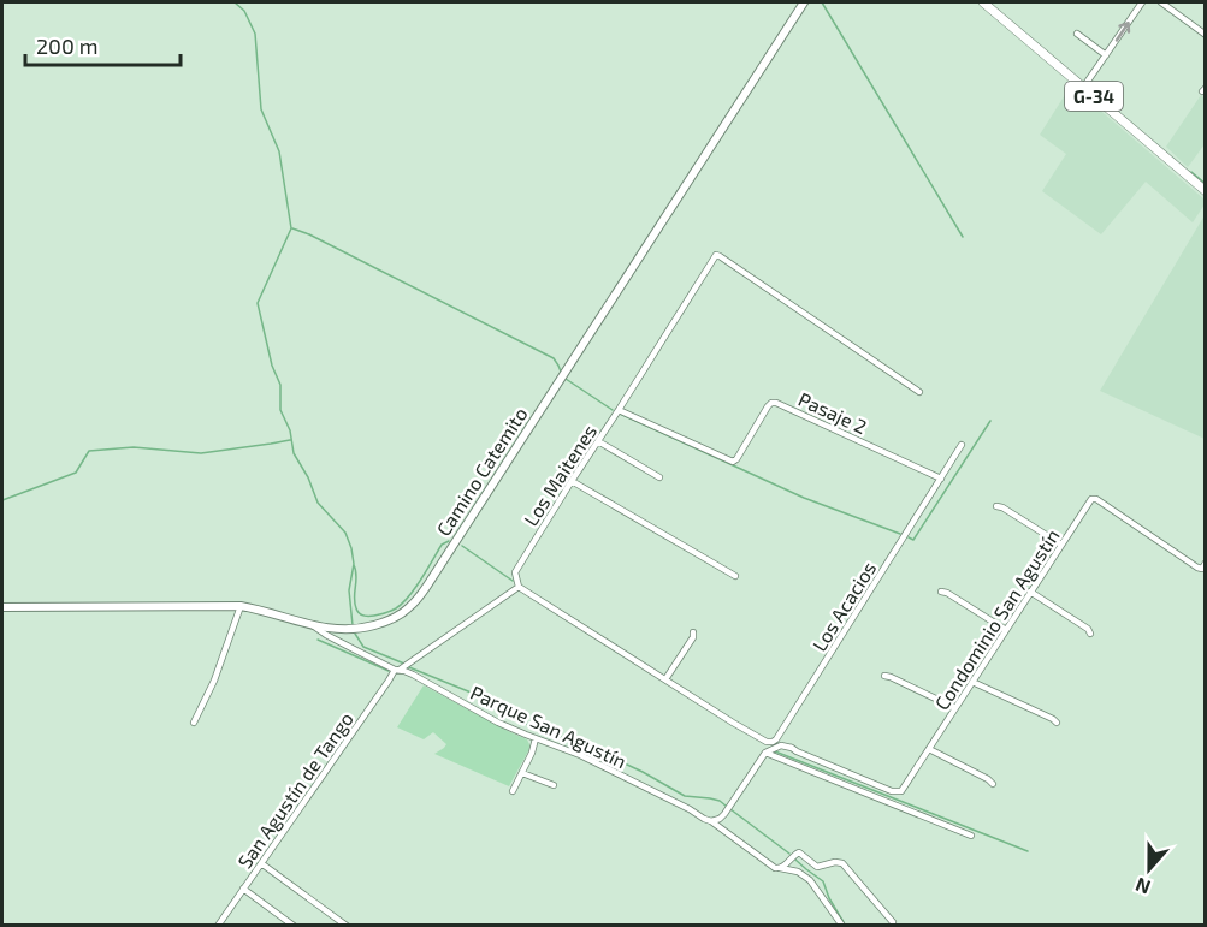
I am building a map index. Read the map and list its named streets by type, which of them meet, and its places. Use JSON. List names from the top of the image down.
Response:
{
  "streets": {
    "main road": ["G-34", "Camino Catemito"],
    "street": [
      "Pasaje 2",
      "Los Maitenes",
      "Los Acacios",
      "Condominio San Agustín",
      "Parque San Agustín",
      "San Agustín de Tango"
    ]
  },
  "crossings": [
    ["Pasaje 2", "Los Maitenes"],
    ["Pasaje 2", "Los Acacios"],
    ["Camino Catemito", "Parque San Agustín"],
    ["Parque San Agustín", "San Agustín de Tango"]
  ],
  "scale_bar": "200 m",
  "north": "bottom"
}
